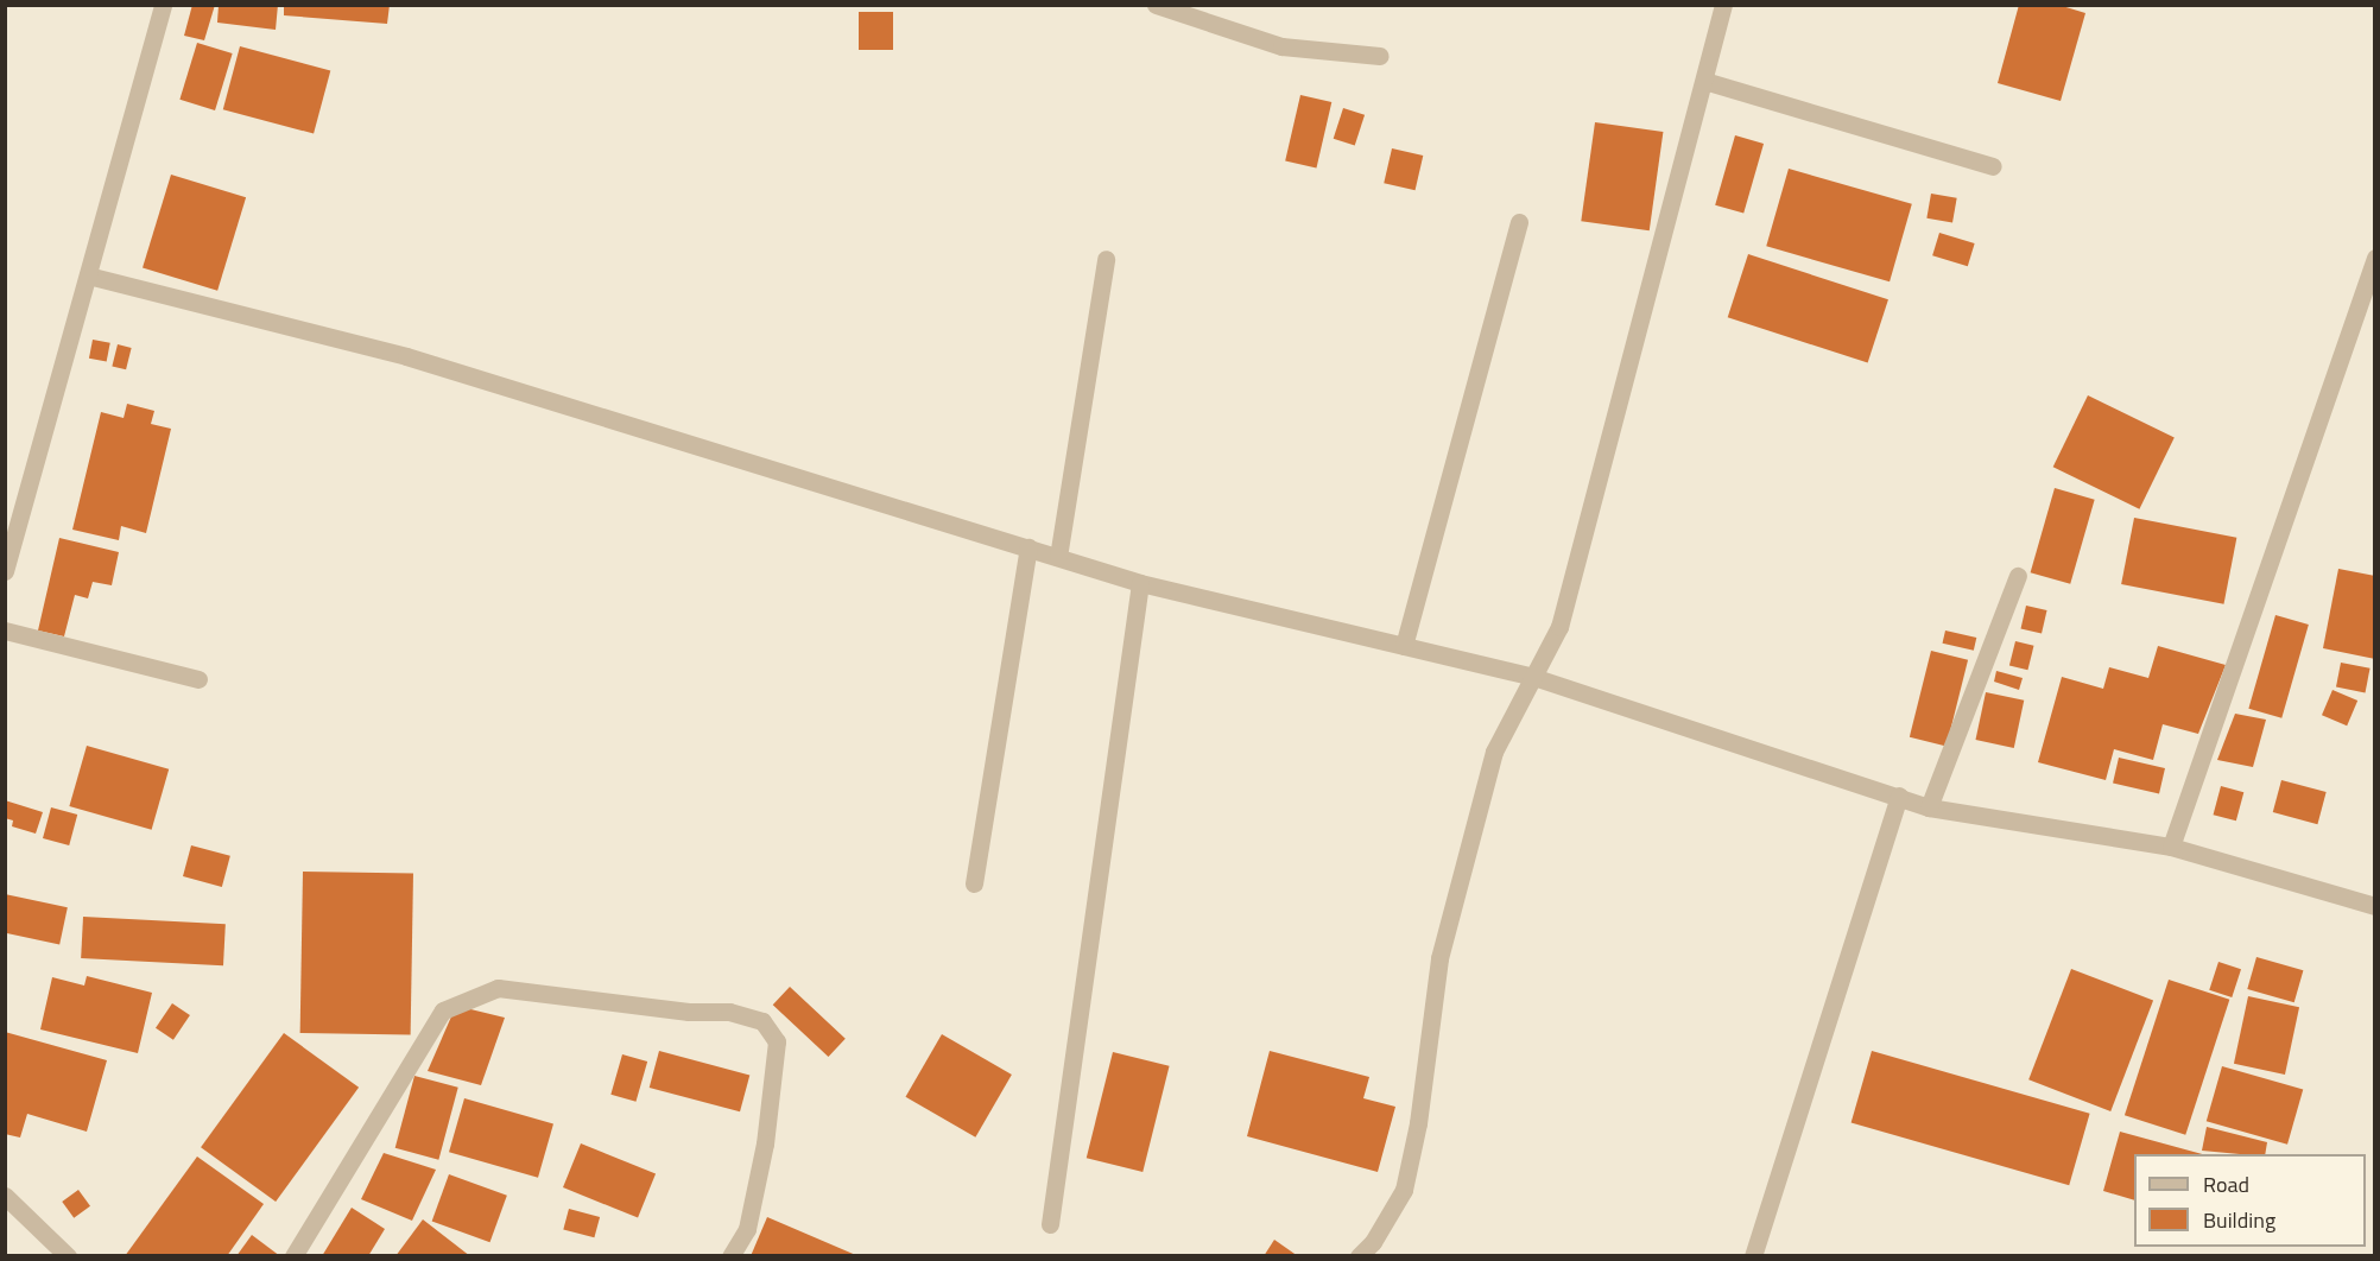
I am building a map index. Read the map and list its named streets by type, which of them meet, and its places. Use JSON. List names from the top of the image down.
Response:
{
  "legend": ["Road", "Building"]
}
